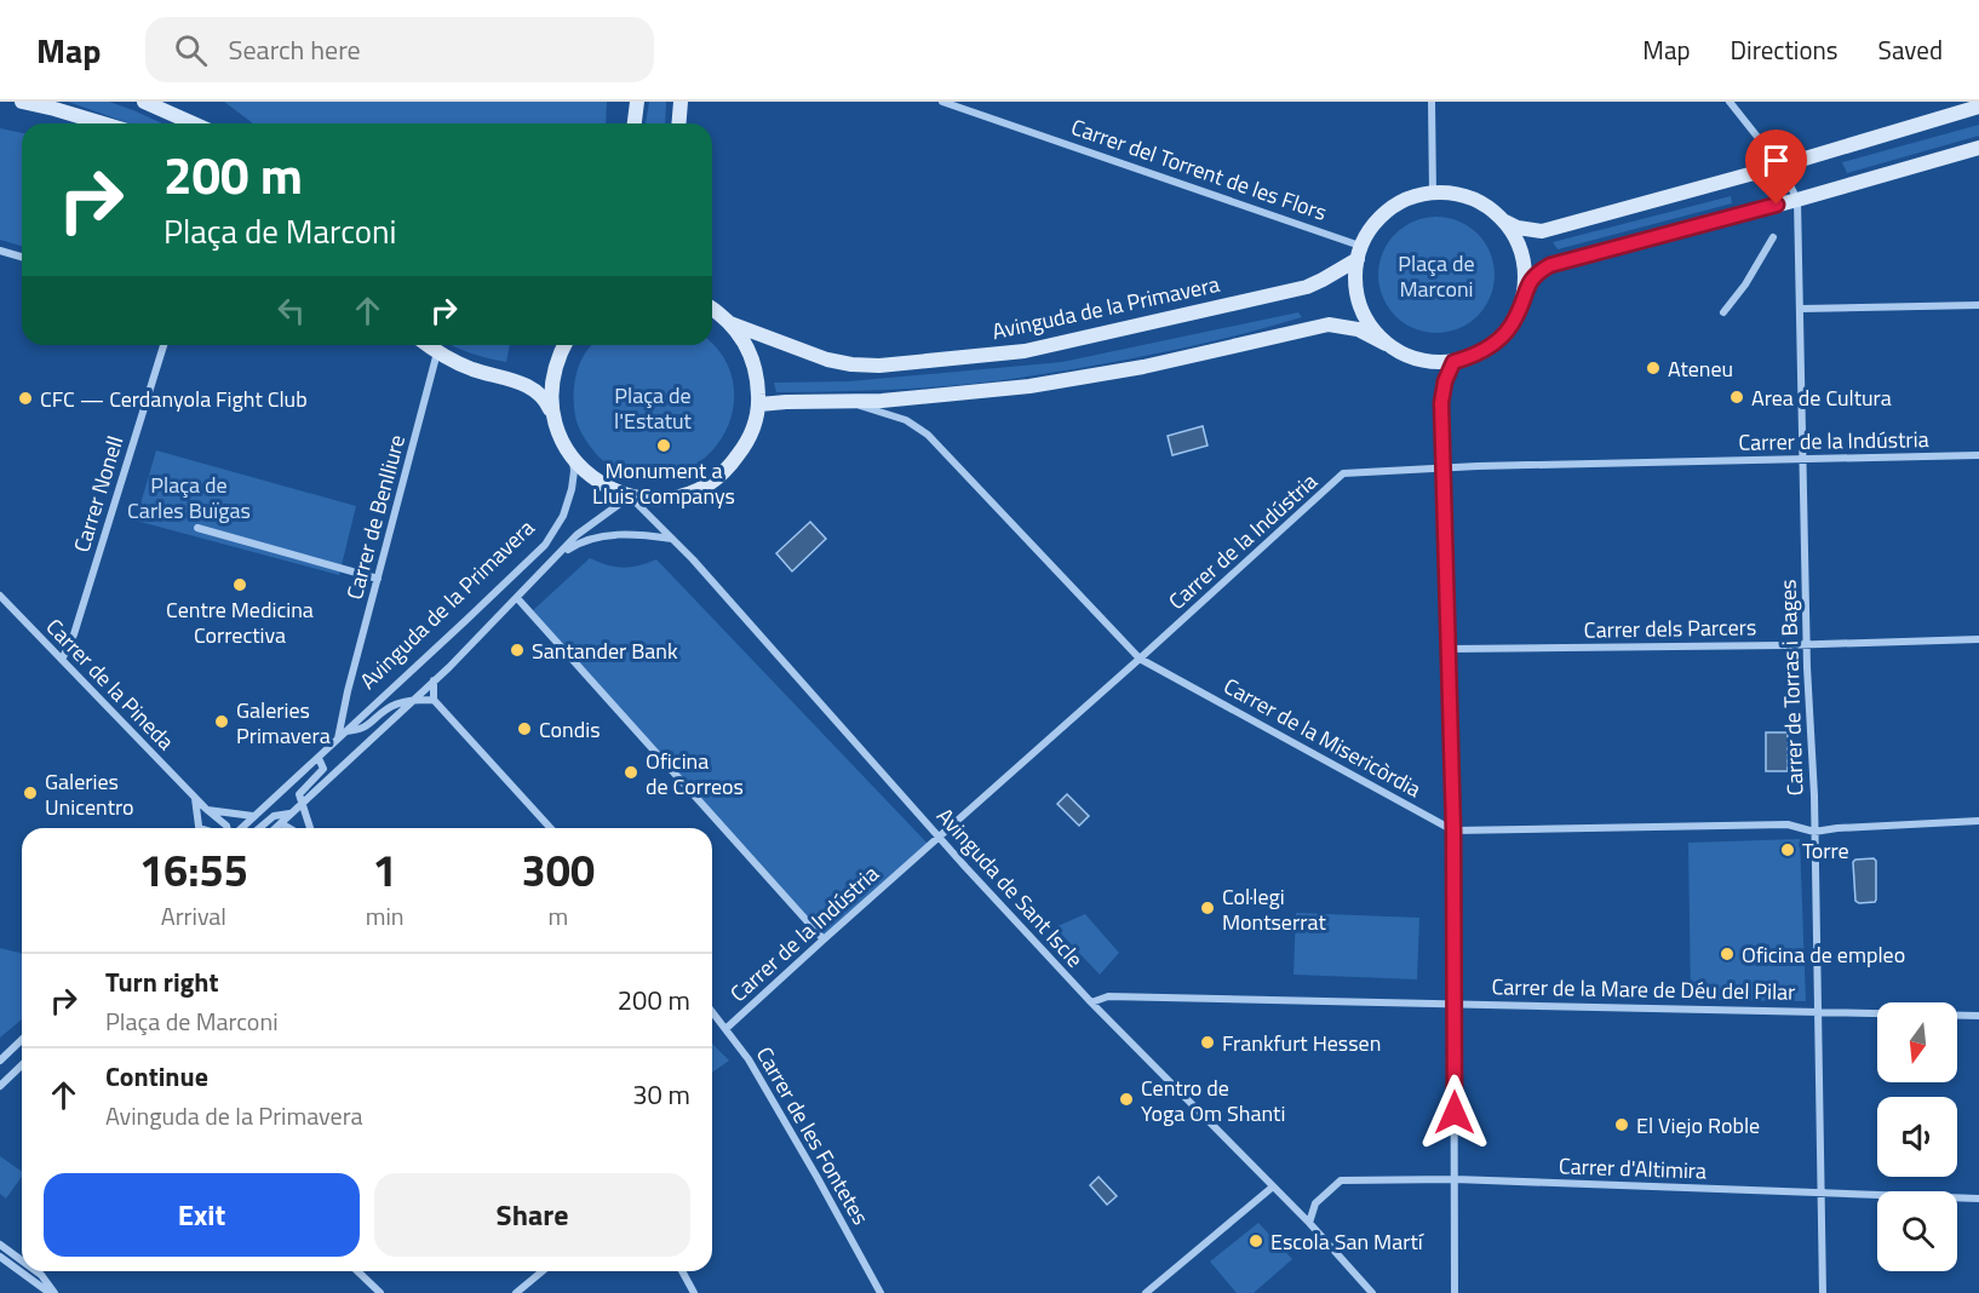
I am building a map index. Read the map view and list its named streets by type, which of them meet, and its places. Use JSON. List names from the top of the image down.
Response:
{
  "streets": {
    "street": [
      "Carrer del Torrent de les Flors",
      "Avinguda de la Primavera",
      "Carrer de la Indústria",
      "Carrer Nonell",
      "Carrer de Benlliure",
      "Carrer dels Parcers",
      "Carrer de la Pineda",
      "Carrer de Torras i Bages",
      "Carrer de la Misericòrdia",
      "Avinguda de Sant Iscle",
      "Carrer de la Mare de Déu del Pilar",
      "Carrer de les Fontetes",
      "Carrer d'Altimira"
    ]
  },
  "crossings": [
    ["Carrer del Torrent de les Flors", "Avinguda de la Primavera"],
    ["Avinguda de la Primavera", "Carrer de Benlliure"],
    ["Avinguda de la Primavera", "Carrer de la Pineda"],
    ["Avinguda de la Primavera", "Avinguda de Sant Iscle"],
    ["Carrer de la Indústria", "Carrer de Torras i Bages"],
    ["Carrer de la Indústria", "Carrer de la Misericòrdia"],
    ["Carrer de la Indústria", "Avinguda de Sant Iscle"],
    ["Carrer de la Indústria", "Carrer de les Fontetes"],
    ["Carrer Nonell", "Carrer de la Pineda"],
    ["Carrer dels Parcers", "Carrer de Torras i Bages"],
    ["Carrer de Torras i Bages", "Carrer de la Misericòrdia"],
    ["Carrer de Torras i Bages", "Carrer de la Mare de Déu del Pilar"],
    ["Carrer de Torras i Bages", "Carrer d'Altimira"],
    ["Avinguda de Sant Iscle", "Carrer de la Mare de Déu del Pilar"],
    ["Avinguda de Sant Iscle", "Carrer d'Altimira"]
  ],
  "parks": ["Plaça de Marconi", "Plaça de l'Estatut", "Plaça de Carles Buïgas"],
  "places": [
    "Ateneu",
    "Area de Cultura",
    "CFC — Cerdanyola Fight Club",
    "Monument a Lluis Companys",
    "Centre Medicina Correctiva",
    "Santander Bank",
    "Galeries Primavera",
    "Condis",
    "Oficina de Correos",
    "Galeries Unicentro",
    "Torre",
    "Col·legi Montserrat",
    "Oficina de empleo",
    "Frankfurt Hessen",
    "Centro de Yoga Om Shanti",
    "El Viejo Roble",
    "Escola San Martí"
  ],
  "north": "bottom",
  "page": {
    "header": "Map",
    "search": "Search here",
    "nav": ["Map", "Directions", "Saved"],
    "turn": ["200 m", "Plaça de Marconi"],
    "eta": [
      "16:55",
      "Arrival",
      "1",
      "min",
      "300",
      "m"
    ],
    "list": [
      {
        "name": "Turn right",
        "note": "Plaça de Marconi",
        "value": "200 m"
      },
      {
        "name": "Continue",
        "note": "Avinguda de la Primavera",
        "value": "30 m"
      }
    ],
    "buttons": ["Exit", "Share"]
  }
}
